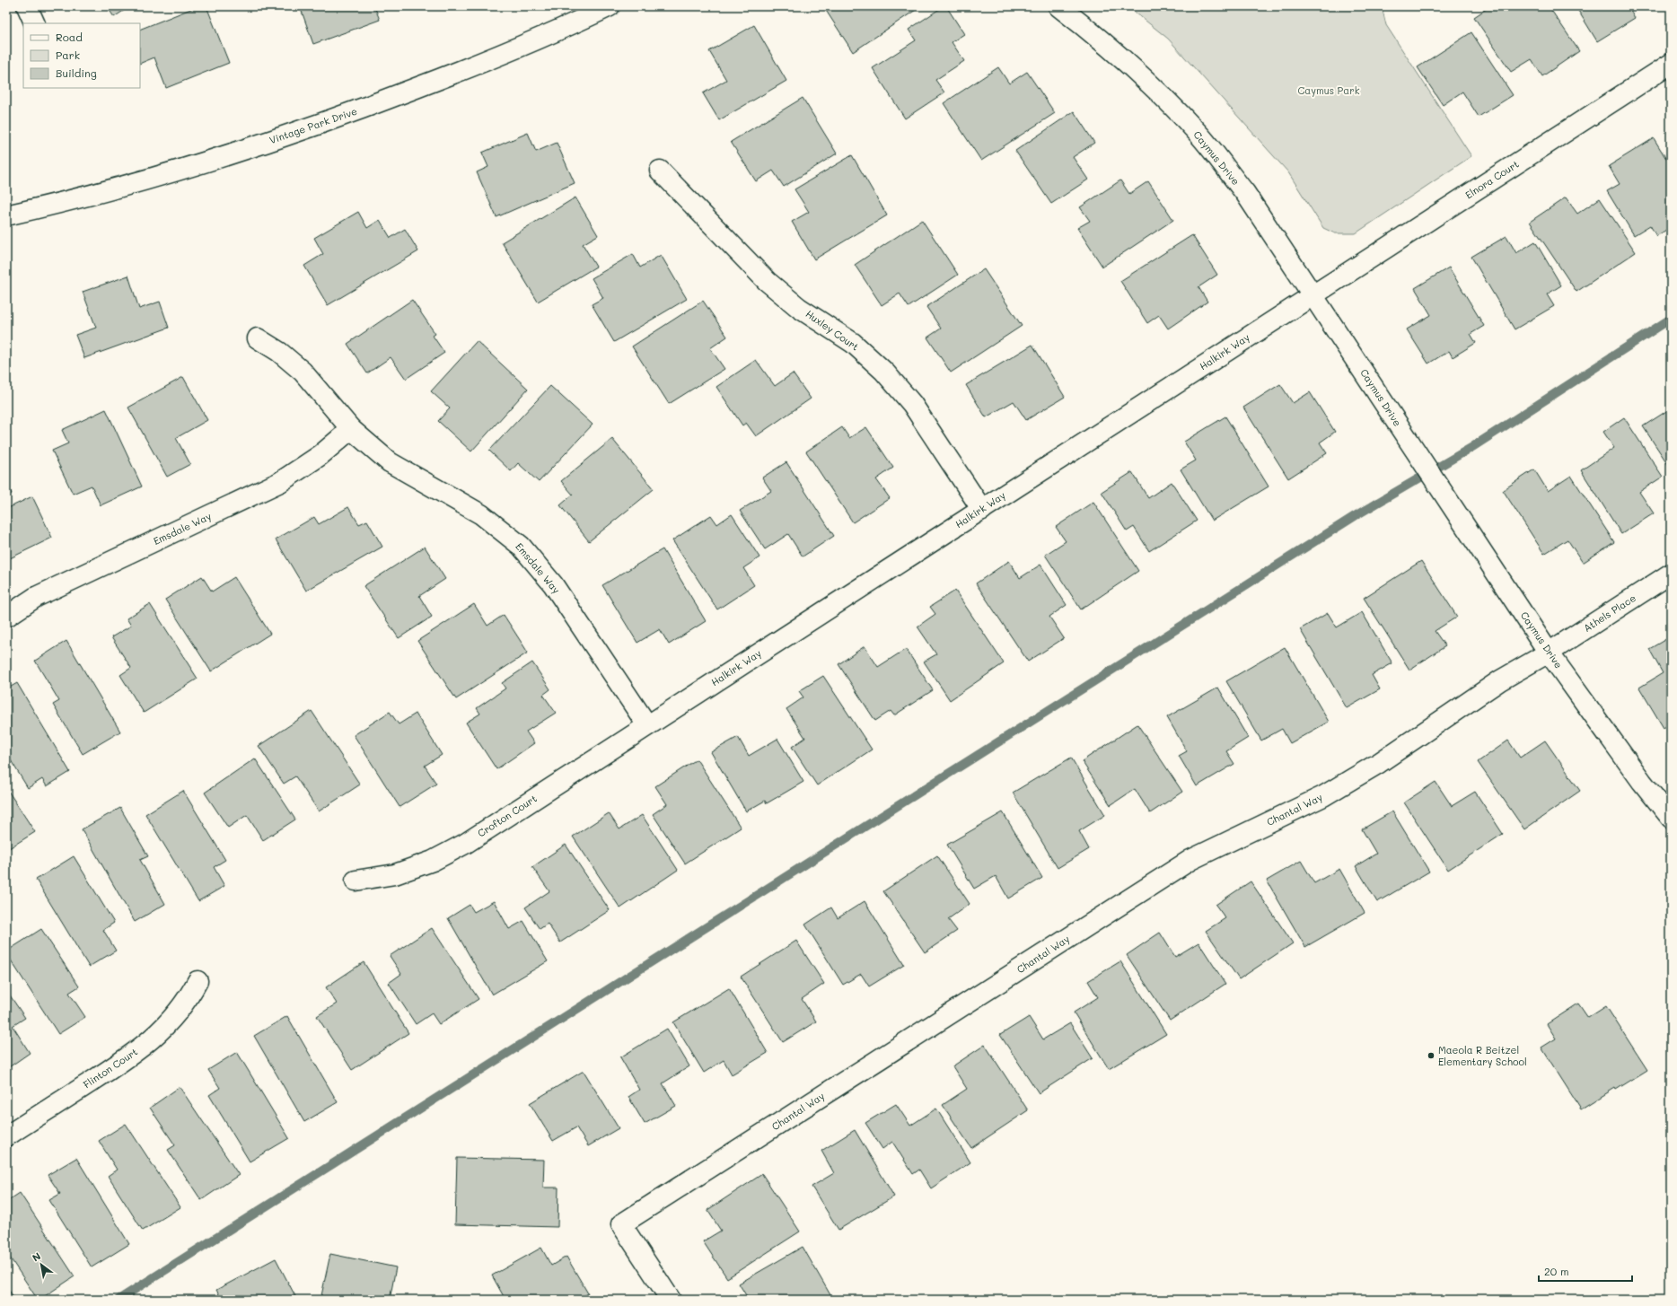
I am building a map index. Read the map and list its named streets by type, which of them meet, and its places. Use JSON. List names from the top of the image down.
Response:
{
  "streets": {
    "street": [
      "Vintage Park Drive",
      "Caymus Drive",
      "Elnora Court",
      "Huxley Court",
      "Halkirk Way",
      "Emsdale Way",
      "Athels Place",
      "Chantal Way",
      "Crofton Court",
      "Flinton Court"
    ]
  },
  "crossings": [
    ["Caymus Drive", "Elnora Court"],
    ["Caymus Drive", "Halkirk Way"],
    ["Caymus Drive", "Athels Place"],
    ["Caymus Drive", "Chantal Way"],
    ["Elnora Court", "Halkirk Way"],
    ["Huxley Court", "Halkirk Way"],
    ["Halkirk Way", "Emsdale Way"],
    ["Halkirk Way", "Crofton Court"],
    ["Emsdale Way", "Crofton Court"],
    ["Athels Place", "Chantal Way"]
  ],
  "parks": ["Caymus Park"],
  "places": ["Maeola R Beitzel Elementary School"],
  "legend": ["Road", "Park", "Building"],
  "scale_bar": "20 m",
  "north": "top left"
}
